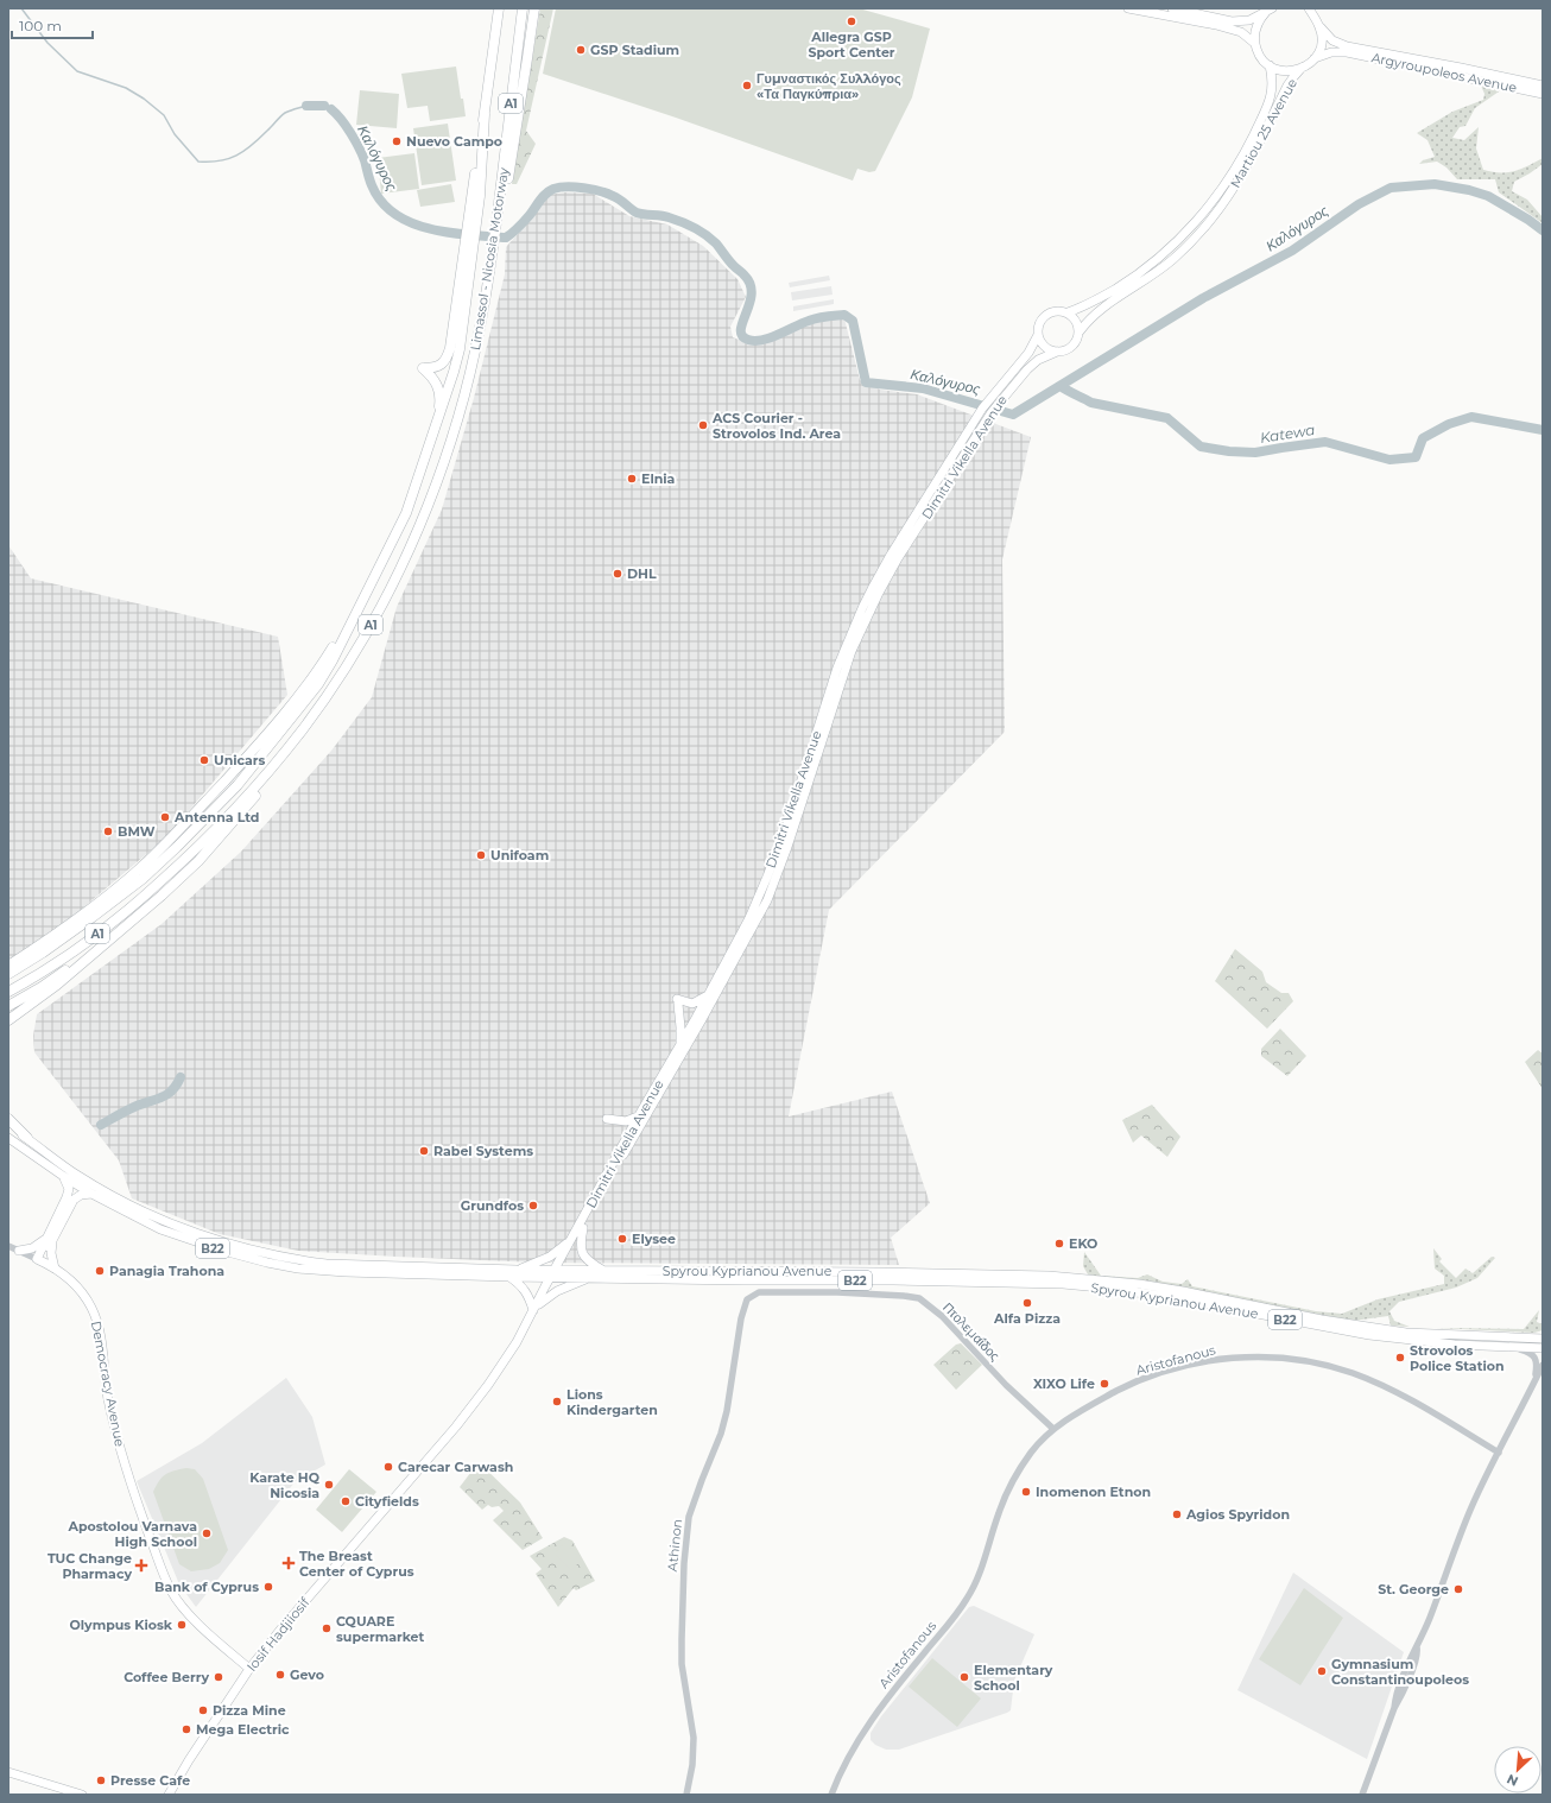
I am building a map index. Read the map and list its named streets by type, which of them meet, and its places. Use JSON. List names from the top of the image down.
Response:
{
  "streets": {
    "highway": ["A1", "Limassol - Nicosia Motorway"],
    "main road": [
      "Argyroupoleos Avenue",
      "Martiou 25 Avenue",
      "Dimitri Vikella Avenue",
      "B22",
      "Spyrou Kyprianou Avenue",
      "Democracy Avenue",
      "Iosif Hadjiiosif"
    ],
    "street": ["Πτολεμαΐδος", "Aristofanous", "Athinon"]
  },
  "crossings": [
    ["Martiou 25 Avenue", "Dimitri Vikella Avenue"],
    ["Dimitri Vikella Avenue", "Spyrou Kyprianou Avenue"],
    ["Dimitri Vikella Avenue", "Iosif Hadjiiosif"],
    ["Spyrou Kyprianou Avenue", "Iosif Hadjiiosif"],
    ["Πτολεμαΐδος", "Aristofanous"],
    ["Πτολεμαΐδος", "Athinon"],
    ["Democracy Avenue", "Iosif Hadjiiosif"]
  ],
  "water": ["Καλόγυρος", "Katewa"],
  "places": {
    "other": [
      "Allegra GSP Sport Center",
      "GSP Stadium",
      "Γυμναστικός Συλλόγος «Τα Παγκύπρια»",
      "Nuevo Campo",
      "ACS Courier - Strovolos Ind. Area",
      "Elnia",
      "DHL",
      "Unicars",
      "Antenna Ltd",
      "BMW",
      "Unifoam",
      "Rabel Systems",
      "Grundfos",
      "Elysee",
      "EKO",
      "Panagia Trahona",
      "Alfa Pizza",
      "Strovolos Police Station",
      "XIXO Life",
      "Lions Kindergarten",
      "Carecar Carwash",
      "Karate HQ Nicosia",
      "Inomenon Etnon",
      "Cityfields",
      "Agios Spyridon",
      "Apostolou Varnava High School",
      "Bank of Cyprus",
      "St. George",
      "Olympus Kiosk",
      "CQUARE supermarket",
      "Gymnasium Constantinoupoleos",
      "Gevo",
      "Coffee Berry",
      "Elementary School",
      "Pizza Mine",
      "Mega Electric",
      "Presse Cafe"
    ],
    "health": ["The Breast Center of Cyprus", "TUC Change Pharmacy"]
  },
  "scale_bar": "100 m",
  "north": "bottom left"
}
